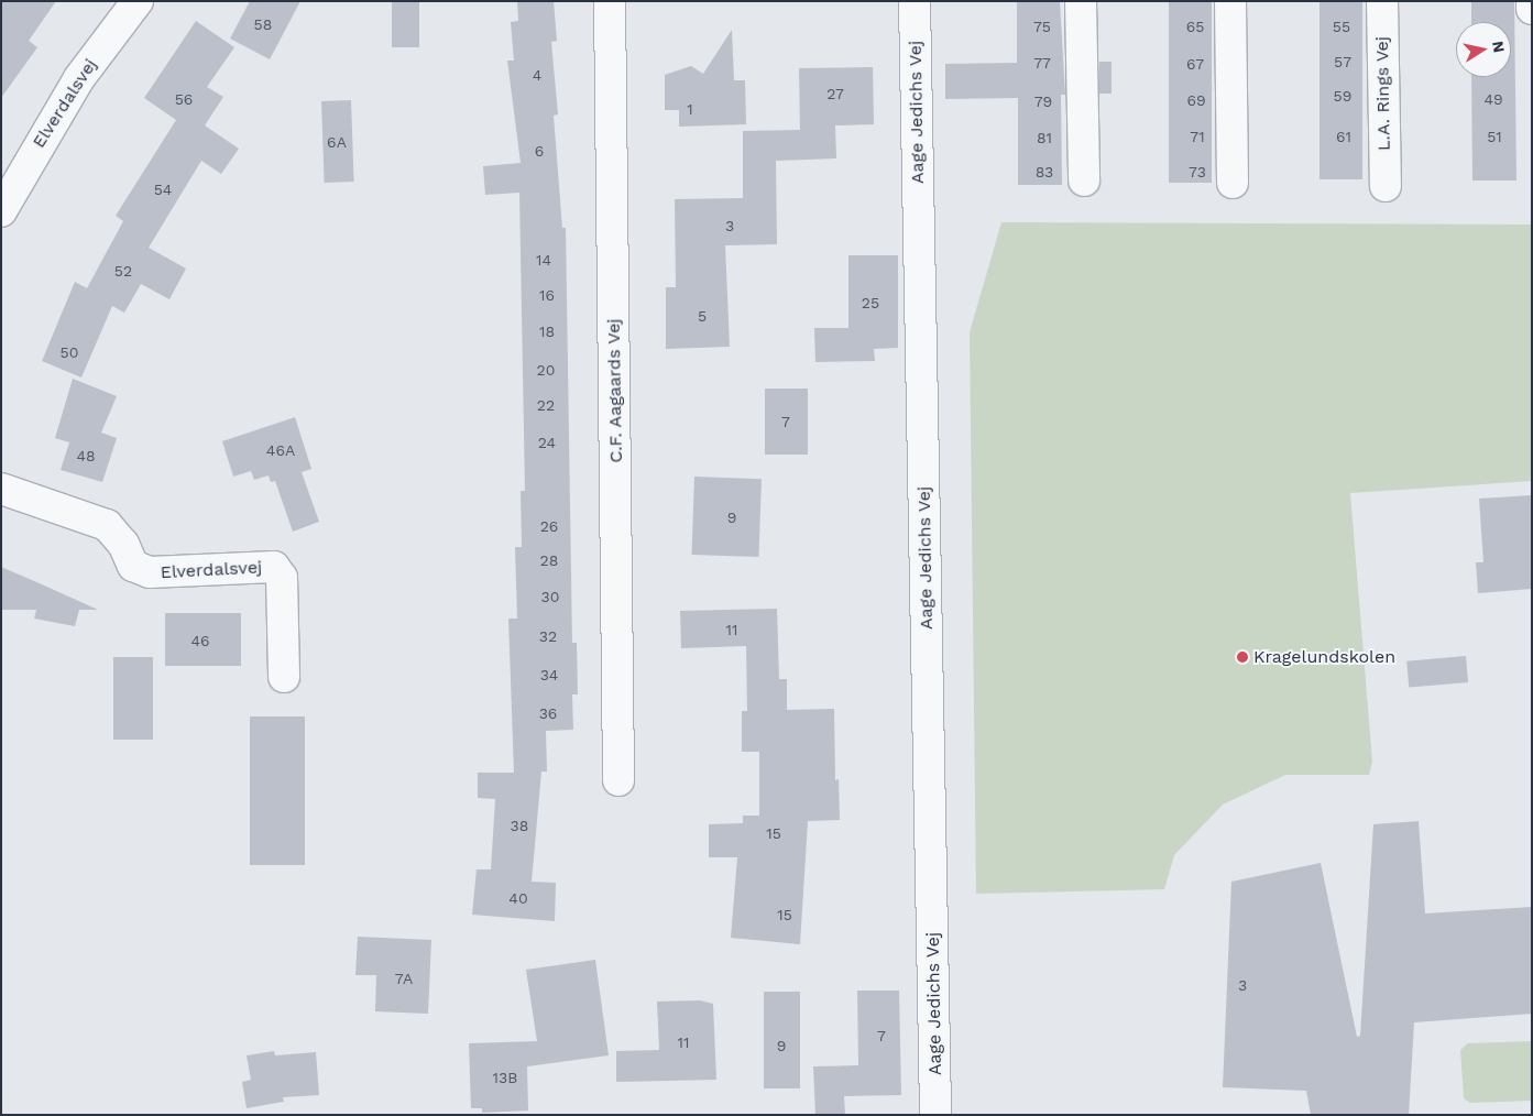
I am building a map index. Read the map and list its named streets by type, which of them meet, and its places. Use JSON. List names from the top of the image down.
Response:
{
  "streets": {
    "street": [
      "L.A. Rings Vej",
      "Elverdalsvej",
      "Aage Jedichs Vej",
      "C.F. Aagaards Vej"
    ]
  },
  "places": ["Kragelundskolen"],
  "house_numbers": [
    "58",
    "75",
    "65",
    "55",
    "57",
    "77",
    "67",
    "4",
    "27",
    "59",
    "56",
    "49",
    "69",
    "79",
    "1",
    "71",
    "61",
    "51",
    "81",
    "6A",
    "6",
    "83",
    "73",
    "54",
    "3",
    "14",
    "52",
    "16",
    "25",
    "5",
    "18",
    "50",
    "20",
    "22",
    "7",
    "24",
    "46A",
    "48",
    "9",
    "26",
    "28",
    "30",
    "11",
    "32",
    "46",
    "34",
    "36",
    "38",
    "15",
    "40",
    "15",
    "7A",
    "3",
    "7",
    "11",
    "9",
    "13B"
  ],
  "north": "right"
}
